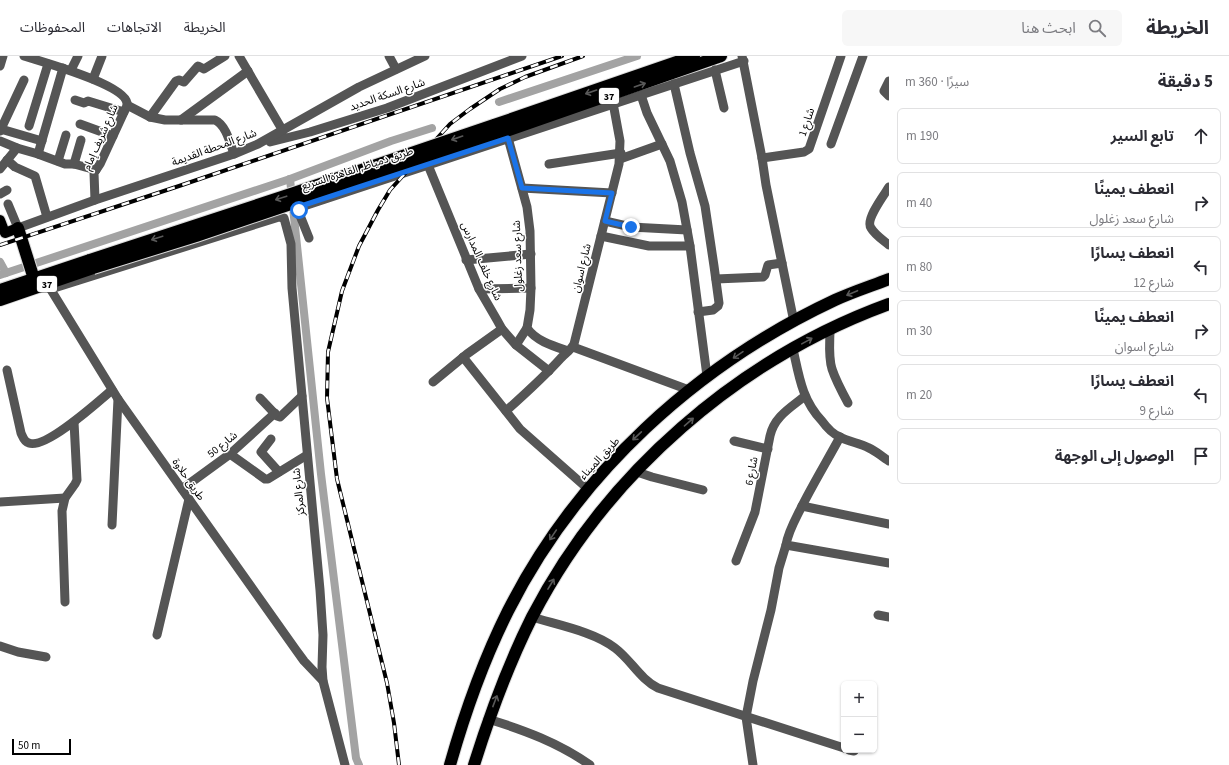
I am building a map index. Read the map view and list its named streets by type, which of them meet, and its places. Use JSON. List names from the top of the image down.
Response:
{
  "streets": {
    "highway": ["37", "طريق دمياط, القاهرة السريع", "طريق الميناء"],
    "main road": ["شارع المحطة القديمة"],
    "street": [
      "شارع السكة الحديد",
      "شارع 1",
      "شارع شريف إمام",
      "شارع سعد زغلول",
      "شارع خلف المدارس",
      "شارع اسوان",
      "شارع 50",
      "شارع 6",
      "طريق حلاوة",
      "شارع المركز"
    ]
  },
  "crossings": [
    ["شارع السكة الحديد", "شارع المحطة القديمة"],
    ["شارع شريف إمام", "شارع المحطة القديمة"],
    ["طريق دمياط, القاهرة السريع", "شارع سعد زغلول"],
    ["طريق دمياط, القاهرة السريع", "طريق حلاوة"],
    ["طريق دمياط, القاهرة السريع", "شارع المركز"],
    ["شارع سعد زغلول", "شارع خلف المدارس"],
    ["شارع خلف المدارس", "شارع اسوان"],
    ["شارع 50", "طريق حلاوة"],
    ["طريق حلاوة", "شارع المركز"]
  ],
  "scale_bar": "50 m",
  "page": {
    "header": "الخريطة",
    "search": "ابحث هنا",
    "nav": ["الخريطة", "الاتجاهات", "المحفوظات"],
    "heading": ["5 دقيقة", "سيرًا · 360 m"],
    "list": [
      ["تابع السير", "190 m"],
      ["انعطف يمينًا", "شارع سعد زغلول", "40 m"],
      ["انعطف يسارًا", "شارع 12", "80 m"],
      ["انعطف يمينًا", "شارع اسوان", "30 m"],
      ["انعطف يسارًا", "شارع 9", "20 m"],
      "الوصول إلى الوجهة"
    ],
    "map_buttons": ["+", "−"],
    "scale": "50 m"
  }
}
